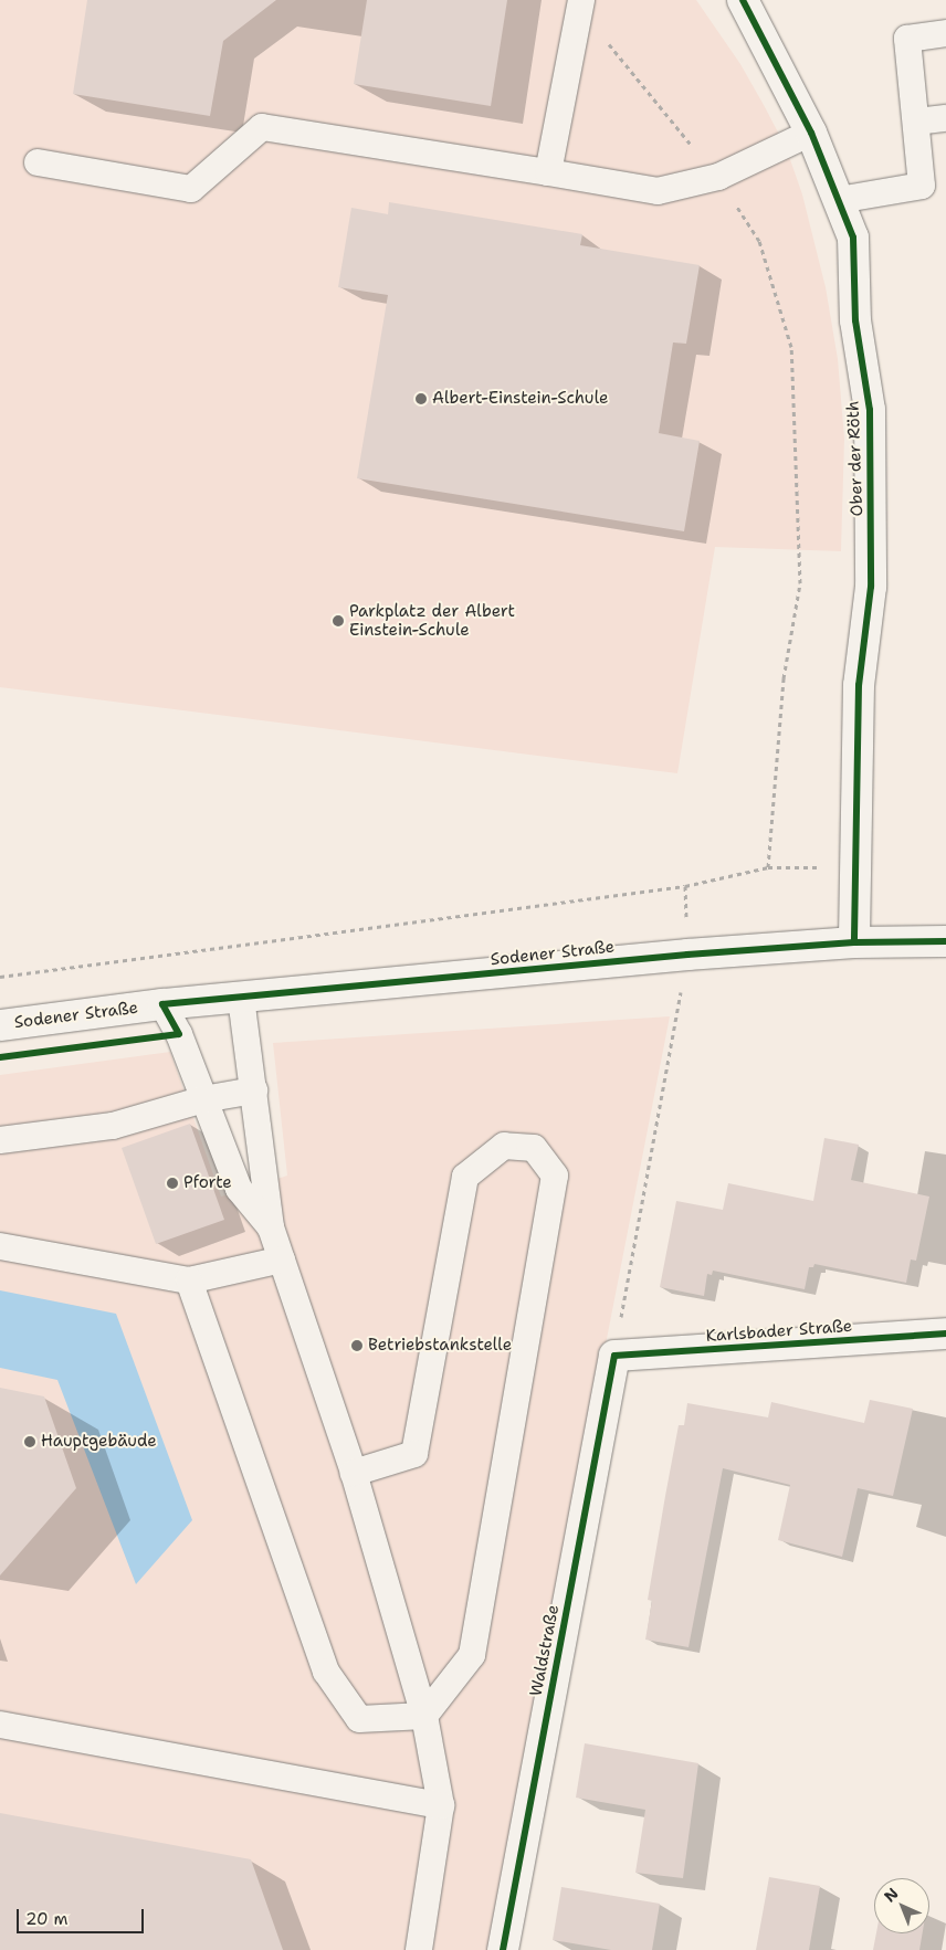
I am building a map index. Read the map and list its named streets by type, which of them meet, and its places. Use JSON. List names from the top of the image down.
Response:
{
  "streets": {
    "street": [
      "Ober der Röth",
      "Sodener Straße",
      "Karlsbader Straße",
      "Waldstraße"
    ]
  },
  "crossings": [
    ["Ober der Röth", "Sodener Straße"],
    ["Karlsbader Straße", "Waldstraße"]
  ],
  "places": [
    "Albert-Einstein-Schule",
    "Parkplatz der Albert Einstein-Schule",
    "Pforte",
    "Betriebstankstelle",
    "Hauptgebäude"
  ],
  "scale_bar": "20 m",
  "north": "top left"
}
